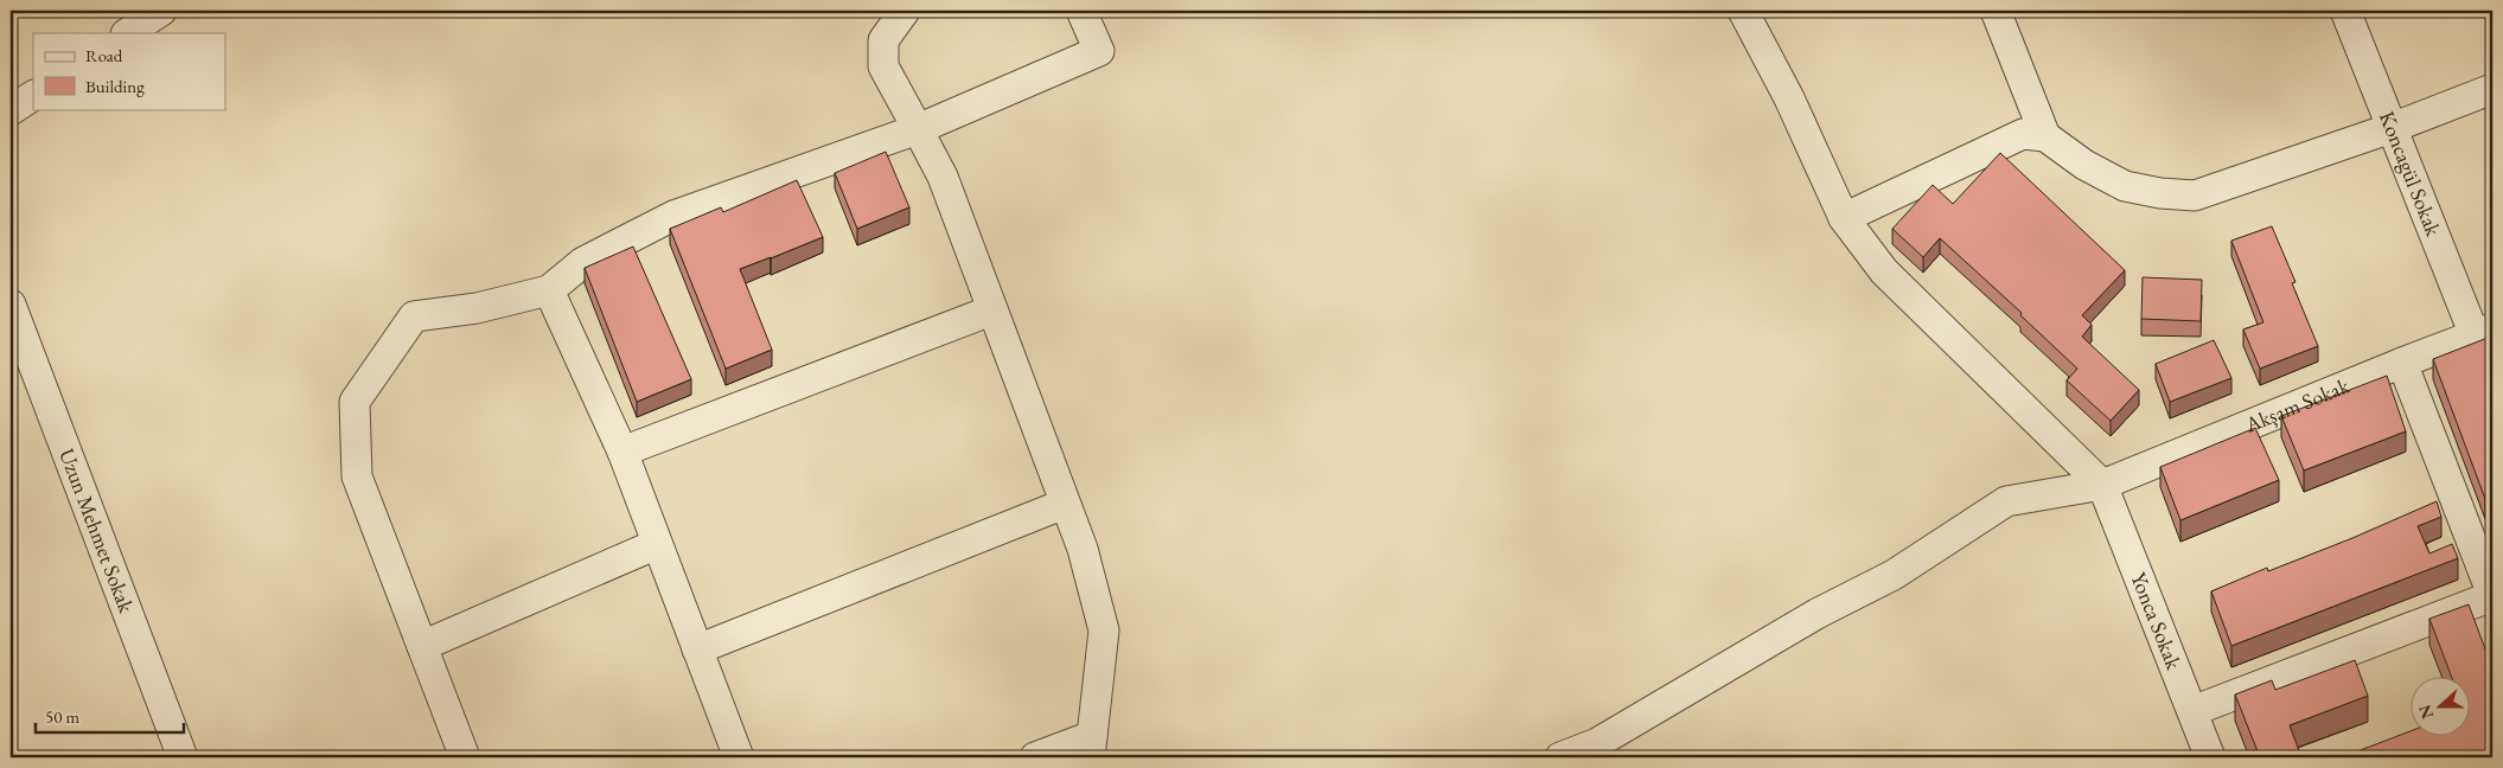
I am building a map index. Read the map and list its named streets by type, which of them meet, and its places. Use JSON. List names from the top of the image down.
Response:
{
  "streets": {
    "street": [
      "Koncagül Sokak",
      "Akşam Sokak",
      "Uzun Mehmet Sokak",
      "Yonca Sokak"
    ]
  },
  "crossings": [
    ["Koncagül Sokak", "Akşam Sokak"],
    ["Akşam Sokak", "Yonca Sokak"]
  ],
  "legend": ["Road", "Building"],
  "scale_bar": "50 m",
  "north": "left"
}
